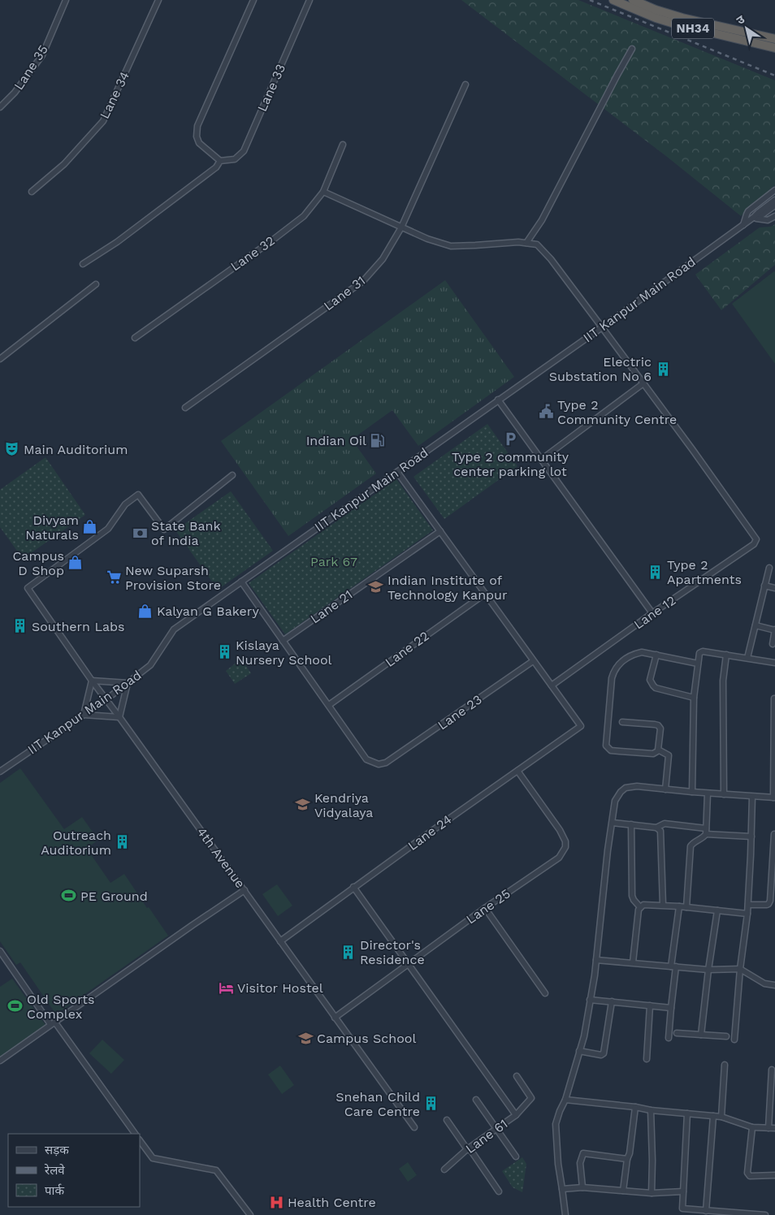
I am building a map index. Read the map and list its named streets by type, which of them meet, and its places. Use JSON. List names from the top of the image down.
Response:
{
  "streets": {
    "highway": ["NH34"],
    "street": [
      "Lane 35",
      "Lane 33",
      "Lane 34",
      "Lane 32",
      "Lane 31",
      "IIT Kanpur Main Road",
      "Lane 21",
      "Lane 12",
      "Lane 22",
      "Lane 23",
      "Lane 24",
      "4th Avenue",
      "Lane 25",
      "Lane 61"
    ]
  },
  "crossings": [
    ["IIT Kanpur Main Road", "4th Avenue"],
    ["Lane 12", "Lane 24"],
    ["Lane 22", "Lane 23"],
    ["Lane 24", "4th Avenue"],
    ["Lane 24", "Lane 25"],
    ["Lane 24", "Lane 61"],
    ["4th Avenue", "Lane 25"],
    ["Lane 25", "Lane 61"]
  ],
  "parks": ["Park 67"],
  "places": {
    "building": [
      "Electric Substation No 6",
      "Type 2 Apartments",
      "Southern Labs",
      "Kislaya Nursery School",
      "Outreach Auditorium",
      "Director's Residence",
      "Snehan Child Care Centre"
    ],
    "public building": ["Type 2 Community Centre"],
    "parking": ["Type 2 community center parking lot"],
    "fuel station": ["Indian Oil"],
    "theatre": ["Main Auditorium"],
    "shop": ["Divyam Naturals", "Campus D Shop", "Kalyan G Bakery"],
    "bank": ["State Bank of India"],
    "supermarket": ["New Suparsh Provision Store"],
    "school or university": ["Indian Institute of Technology Kanpur", "Kendriya Vidyalaya", "Campus School"],
    "sports": ["PE Ground", "Old Sports Complex"],
    "hotel": ["Visitor Hostel"],
    "hospital": ["Health Centre"]
  },
  "legend": ["सड़क", "रेलवे", "पार्क"],
  "north": "top left"
}
